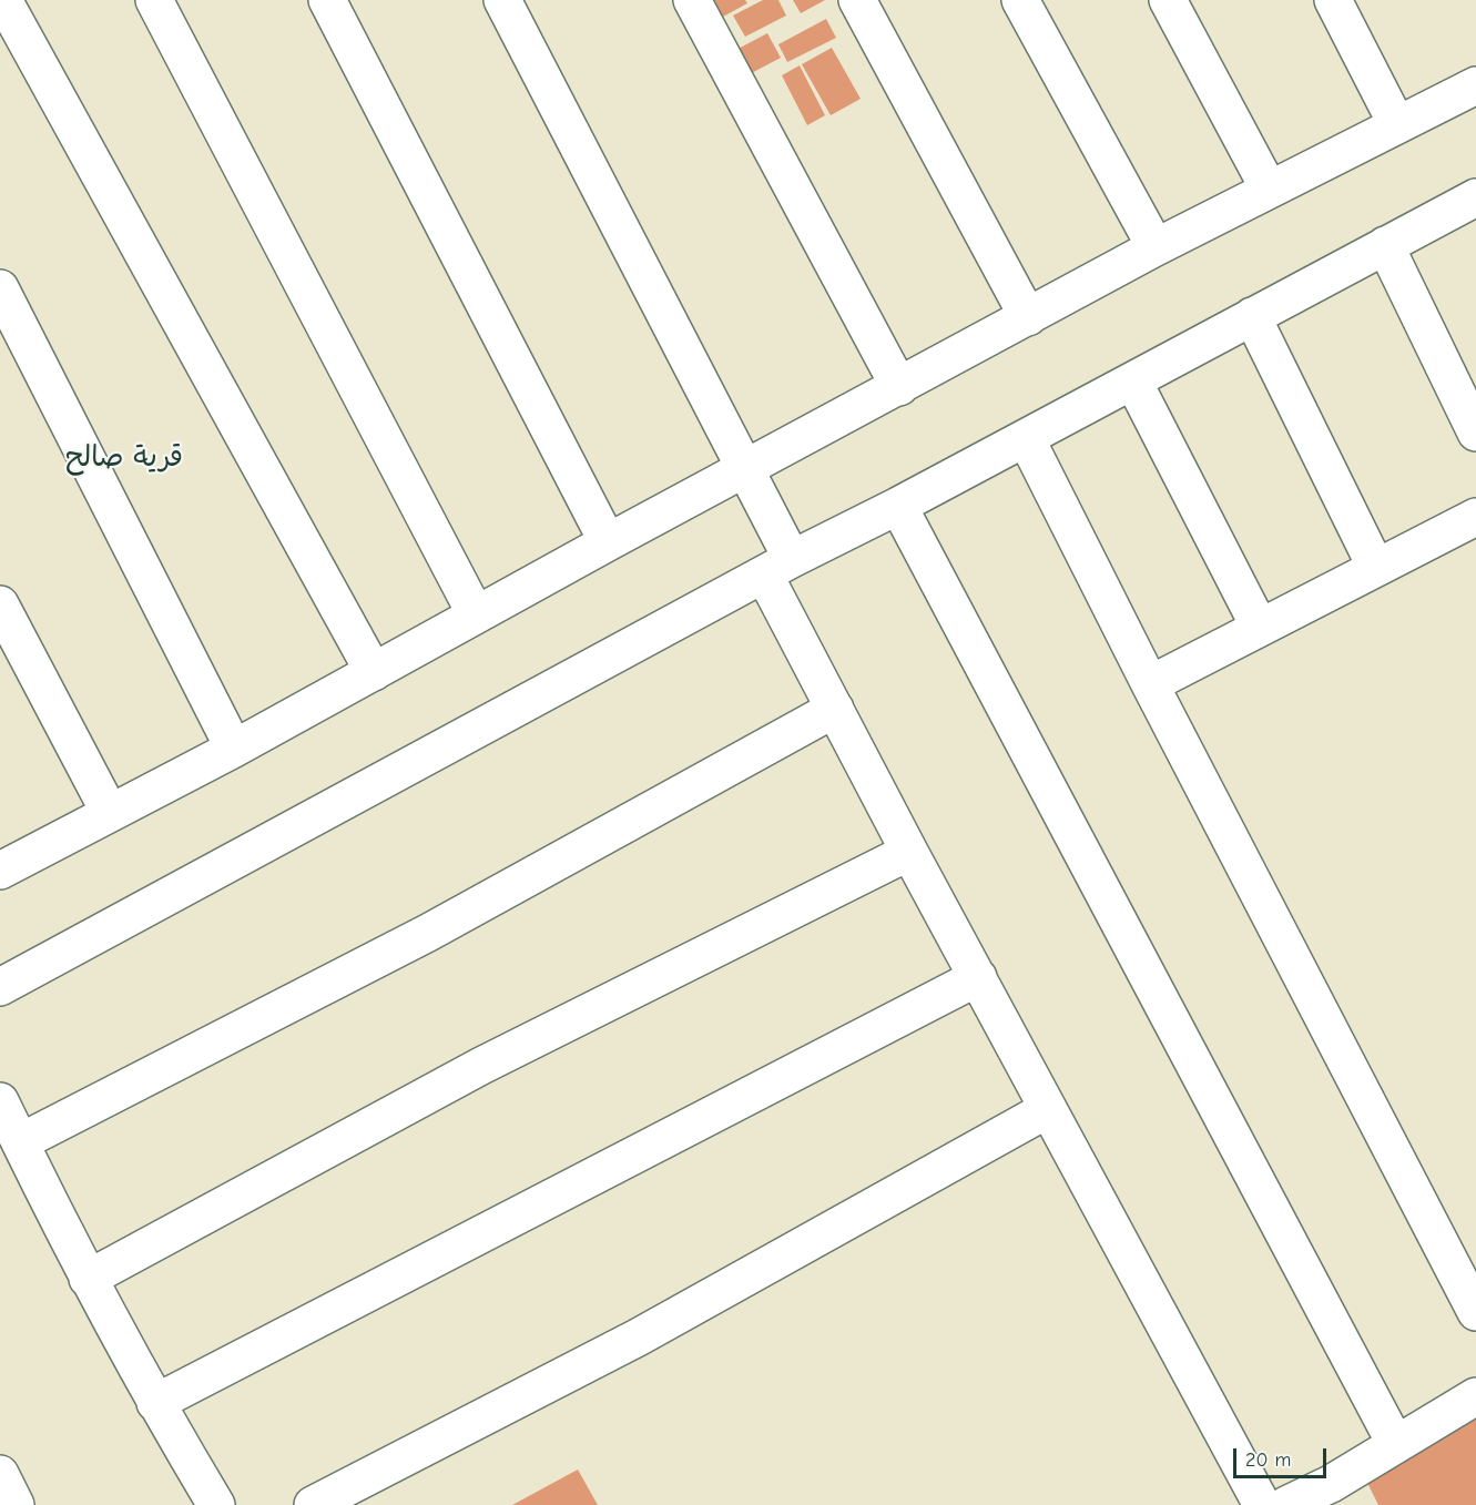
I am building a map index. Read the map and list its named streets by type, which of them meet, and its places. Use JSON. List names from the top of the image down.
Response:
{
  "districts": ["قرية صالح"],
  "scale_bar": "20 m"
}
